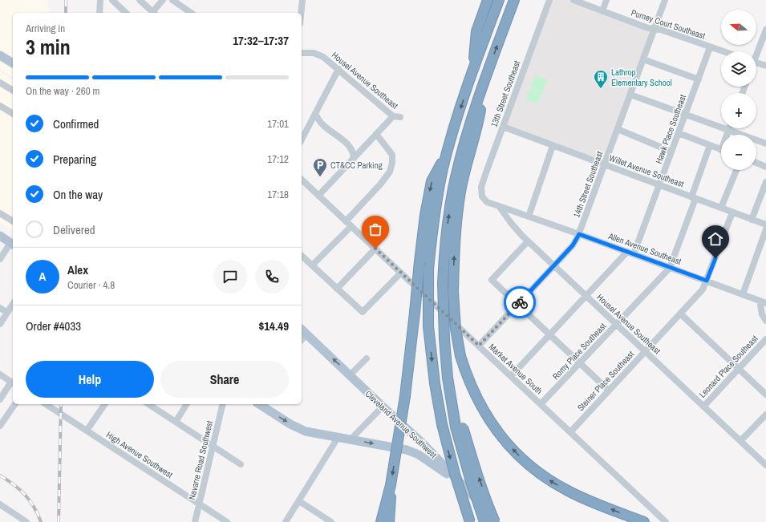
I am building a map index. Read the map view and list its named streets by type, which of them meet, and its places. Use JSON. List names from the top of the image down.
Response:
{
  "streets": {
    "main road": ["Cleveland Avenue Southwest"],
    "street": [
      "Purney Court Southeast",
      "Housel Avenue Southeast",
      "13th Street Southeast",
      "Hawk Place Southeast",
      "Willet Avenue Southeast",
      "14th Street Southeast",
      "Allen Avenue Southeast",
      "Romy Place Southeast",
      "Leonard Place Southeast",
      "Market Avenue South",
      "Steiner Place Southeast",
      "High Avenue Southwest",
      "Navarre Road Southwest"
    ]
  },
  "crossings": [
    ["Purney Court Southeast", "Hawk Place Southeast"],
    ["Purney Court Southeast", "14th Street Southeast"],
    ["Housel Avenue Southeast", "13th Street Southeast"],
    ["Housel Avenue Southeast", "14th Street Southeast"],
    ["Housel Avenue Southeast", "Allen Avenue Southeast"],
    ["Housel Avenue Southeast", "Romy Place Southeast"],
    ["Housel Avenue Southeast", "Leonard Place Southeast"],
    ["Housel Avenue Southeast", "Steiner Place Southeast"],
    ["13th Street Southeast", "Willet Avenue Southeast"],
    ["13th Street Southeast", "Allen Avenue Southeast"],
    ["Hawk Place Southeast", "Willet Avenue Southeast"],
    ["Hawk Place Southeast", "Allen Avenue Southeast"],
    ["Willet Avenue Southeast", "14th Street Southeast"],
    ["Willet Avenue Southeast", "Steiner Place Southeast"],
    ["14th Street Southeast", "Allen Avenue Southeast"],
    ["14th Street Southeast", "Market Avenue South"],
    ["Allen Avenue Southeast", "Romy Place Southeast"],
    ["Allen Avenue Southeast", "Steiner Place Southeast"],
    ["Romy Place Southeast", "Market Avenue South"],
    ["Market Avenue South", "Steiner Place Southeast"],
    ["High Avenue Southwest", "Navarre Road Southwest"]
  ],
  "places": {
    "building": ["Lathrop Elementary School"],
    "parking": ["CT&CC Parking"]
  },
  "north": "left",
  "page": {
    "map_buttons": ["+", "−"],
    "heading": ["3 min", "Arriving in", "17:32–17:37"],
    "panel": [
      "Alex",
      "Courier · 4.8",
      "Order #4033",
      "$14.49"
    ],
    "bar": "On the way · 260 m",
    "list": [
      ["Confirmed", "17:01"],
      ["Preparing", "17:12"],
      ["On the way", "17:18"],
      "Delivered"
    ],
    "round": "A",
    "buttons": ["Help", "Share"]
  }
}
